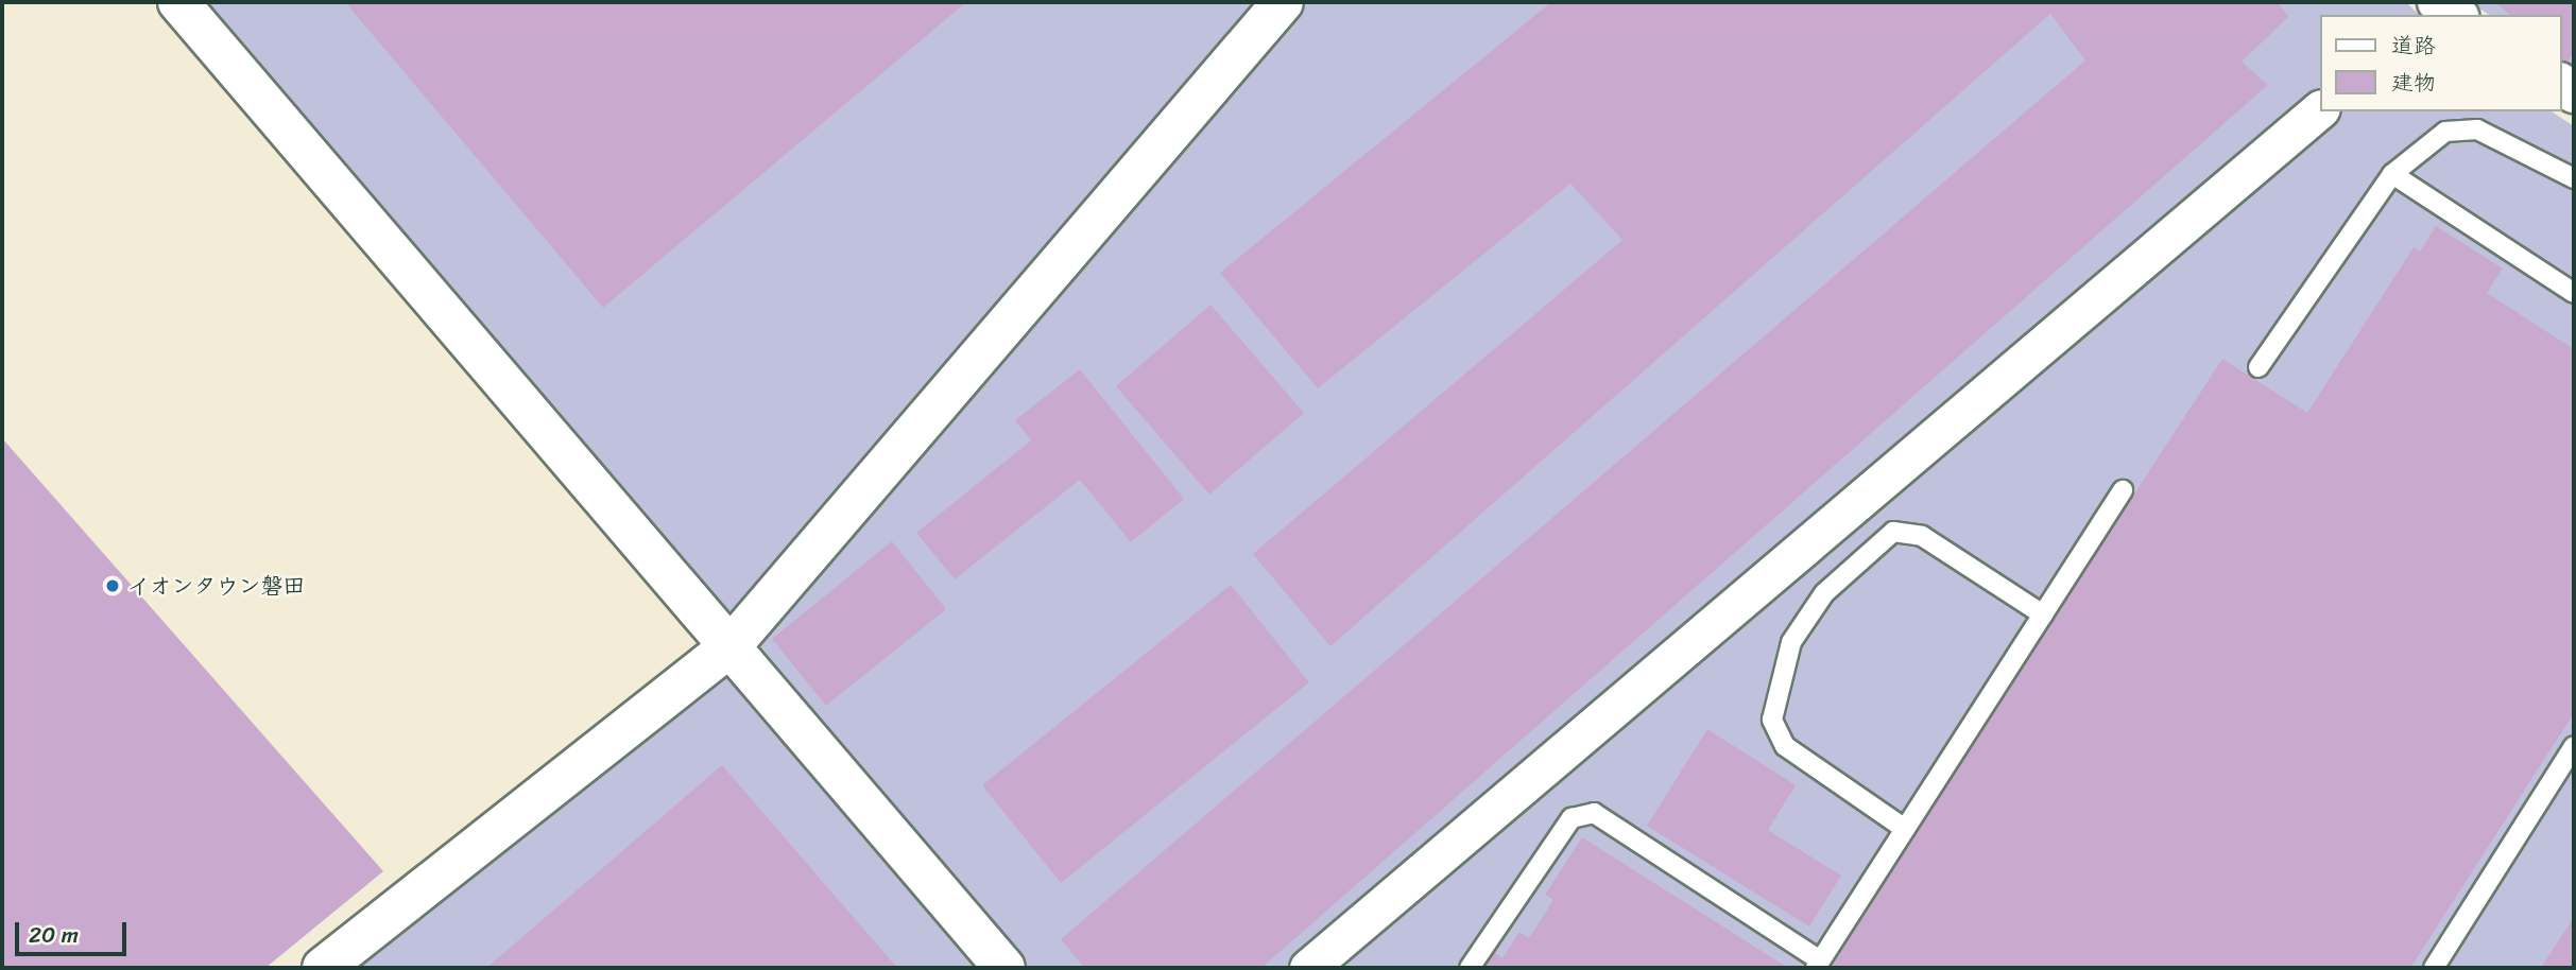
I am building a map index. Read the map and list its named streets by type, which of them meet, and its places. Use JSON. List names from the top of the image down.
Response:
{
  "places": ["イオンタウン磐田"],
  "legend": ["道路", "建物"],
  "scale_bar": "20 m"
}
